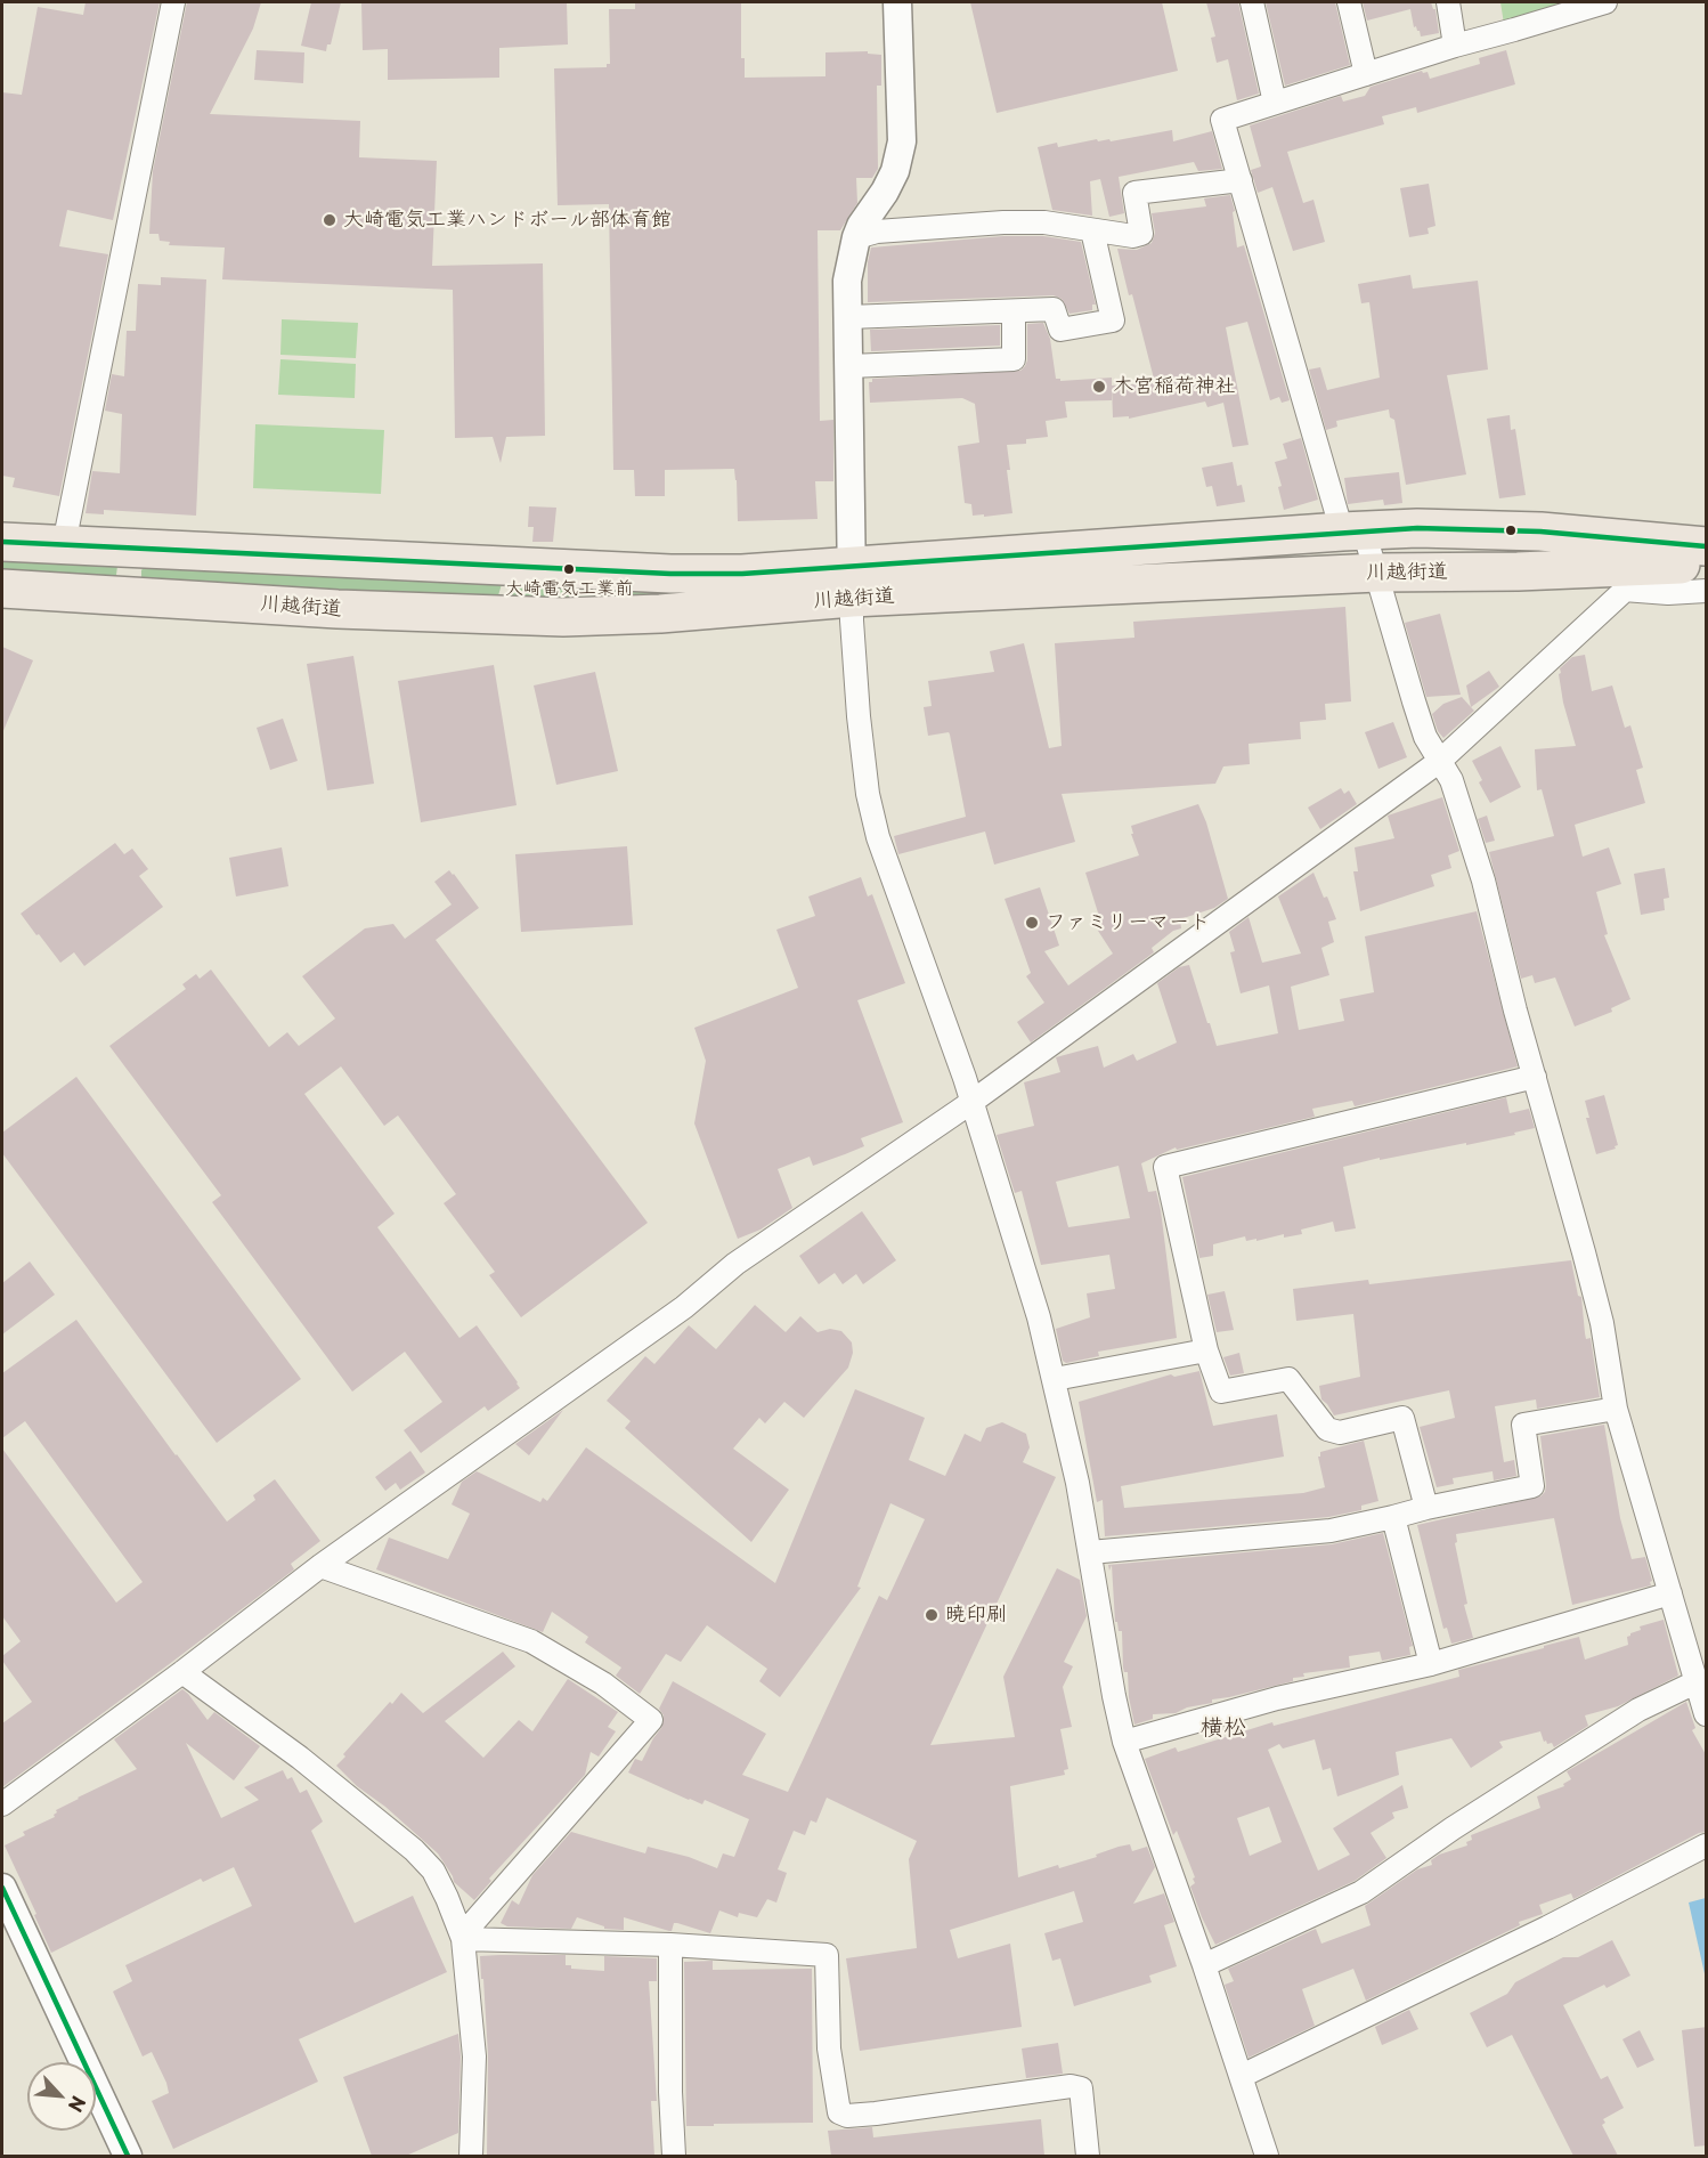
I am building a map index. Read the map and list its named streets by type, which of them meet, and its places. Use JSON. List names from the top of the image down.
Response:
{
  "streets": {
    "highway": ["川越街道"]
  },
  "districts": ["横松"],
  "places": [
    "大崎電気工業ハンドボール部体育館",
    "木宮稲荷神社",
    "大崎電気工業前",
    "ファミリーマート",
    "暁印刷"
  ],
  "north": "bottom right"
}
